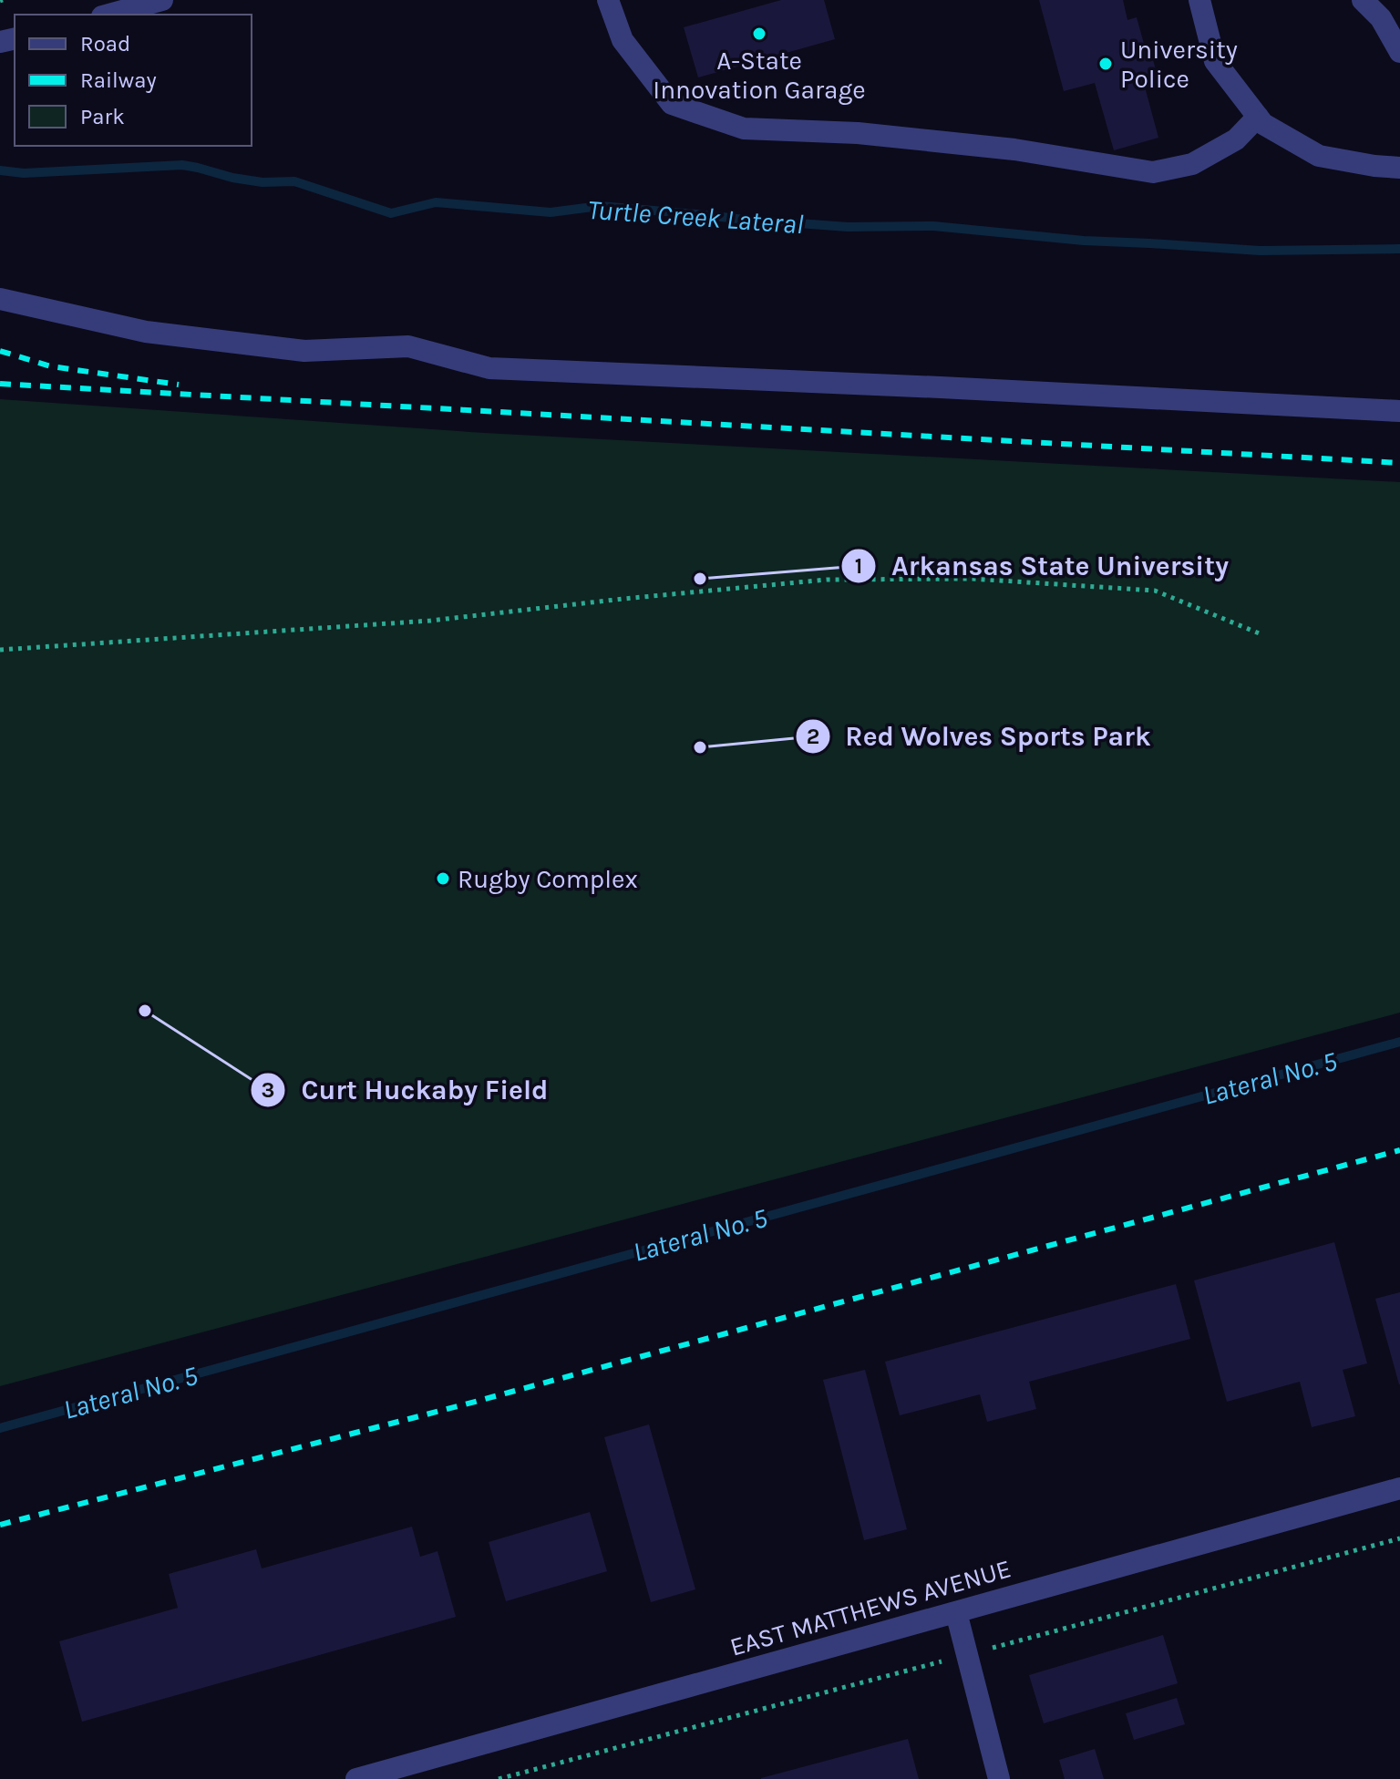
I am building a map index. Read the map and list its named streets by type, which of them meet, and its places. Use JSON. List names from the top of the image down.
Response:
{
  "streets": {
    "street": ["EAST MATTHEWS AVENUE"]
  },
  "water": ["Turtle Creek Lateral", "Lateral No. 5"],
  "places": [
    "A-State Innovation Garage",
    "University Police",
    "Arkansas State University",
    "Red Wolves Sports Park",
    "Rugby Complex",
    "Curt Huckaby Field"
  ],
  "legend": ["Road", "Railway", "Park"]
}
